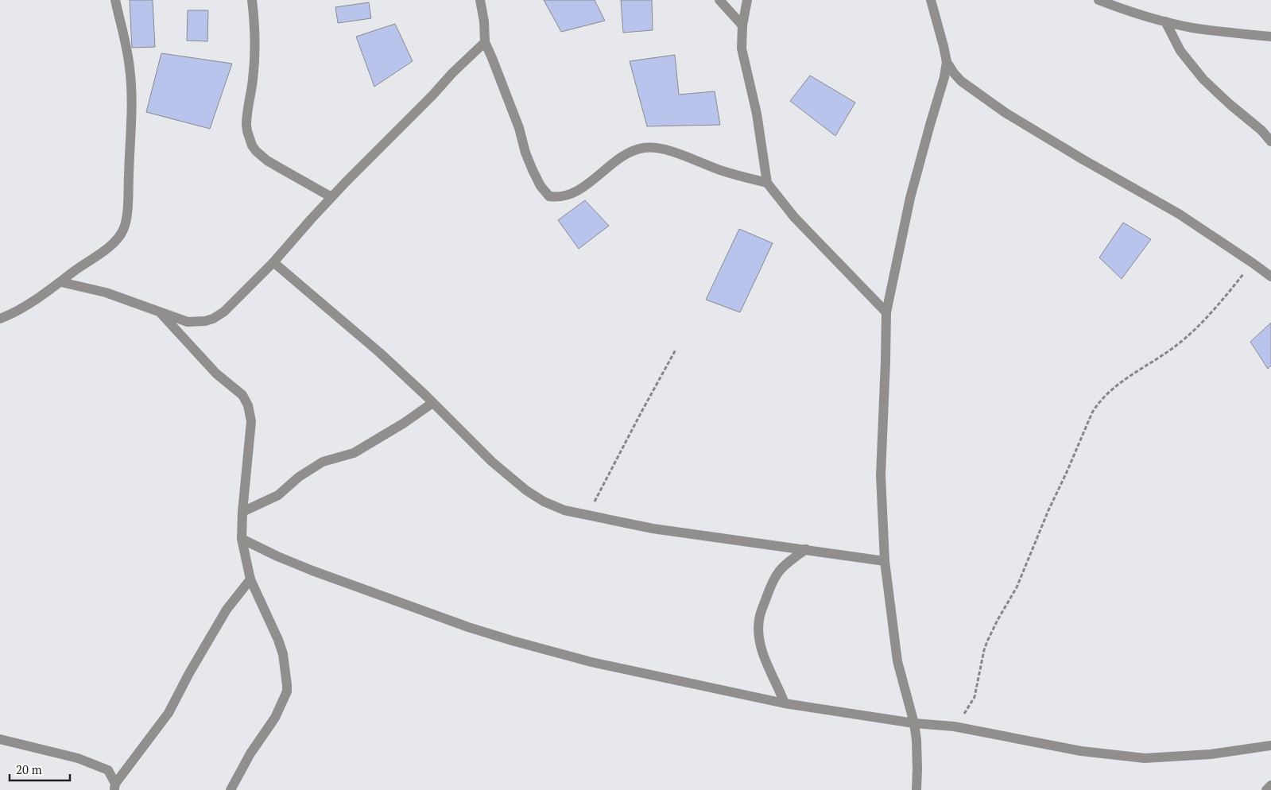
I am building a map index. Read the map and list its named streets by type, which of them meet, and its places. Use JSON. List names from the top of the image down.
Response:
{
  "scale_bar": "20 m"
}
